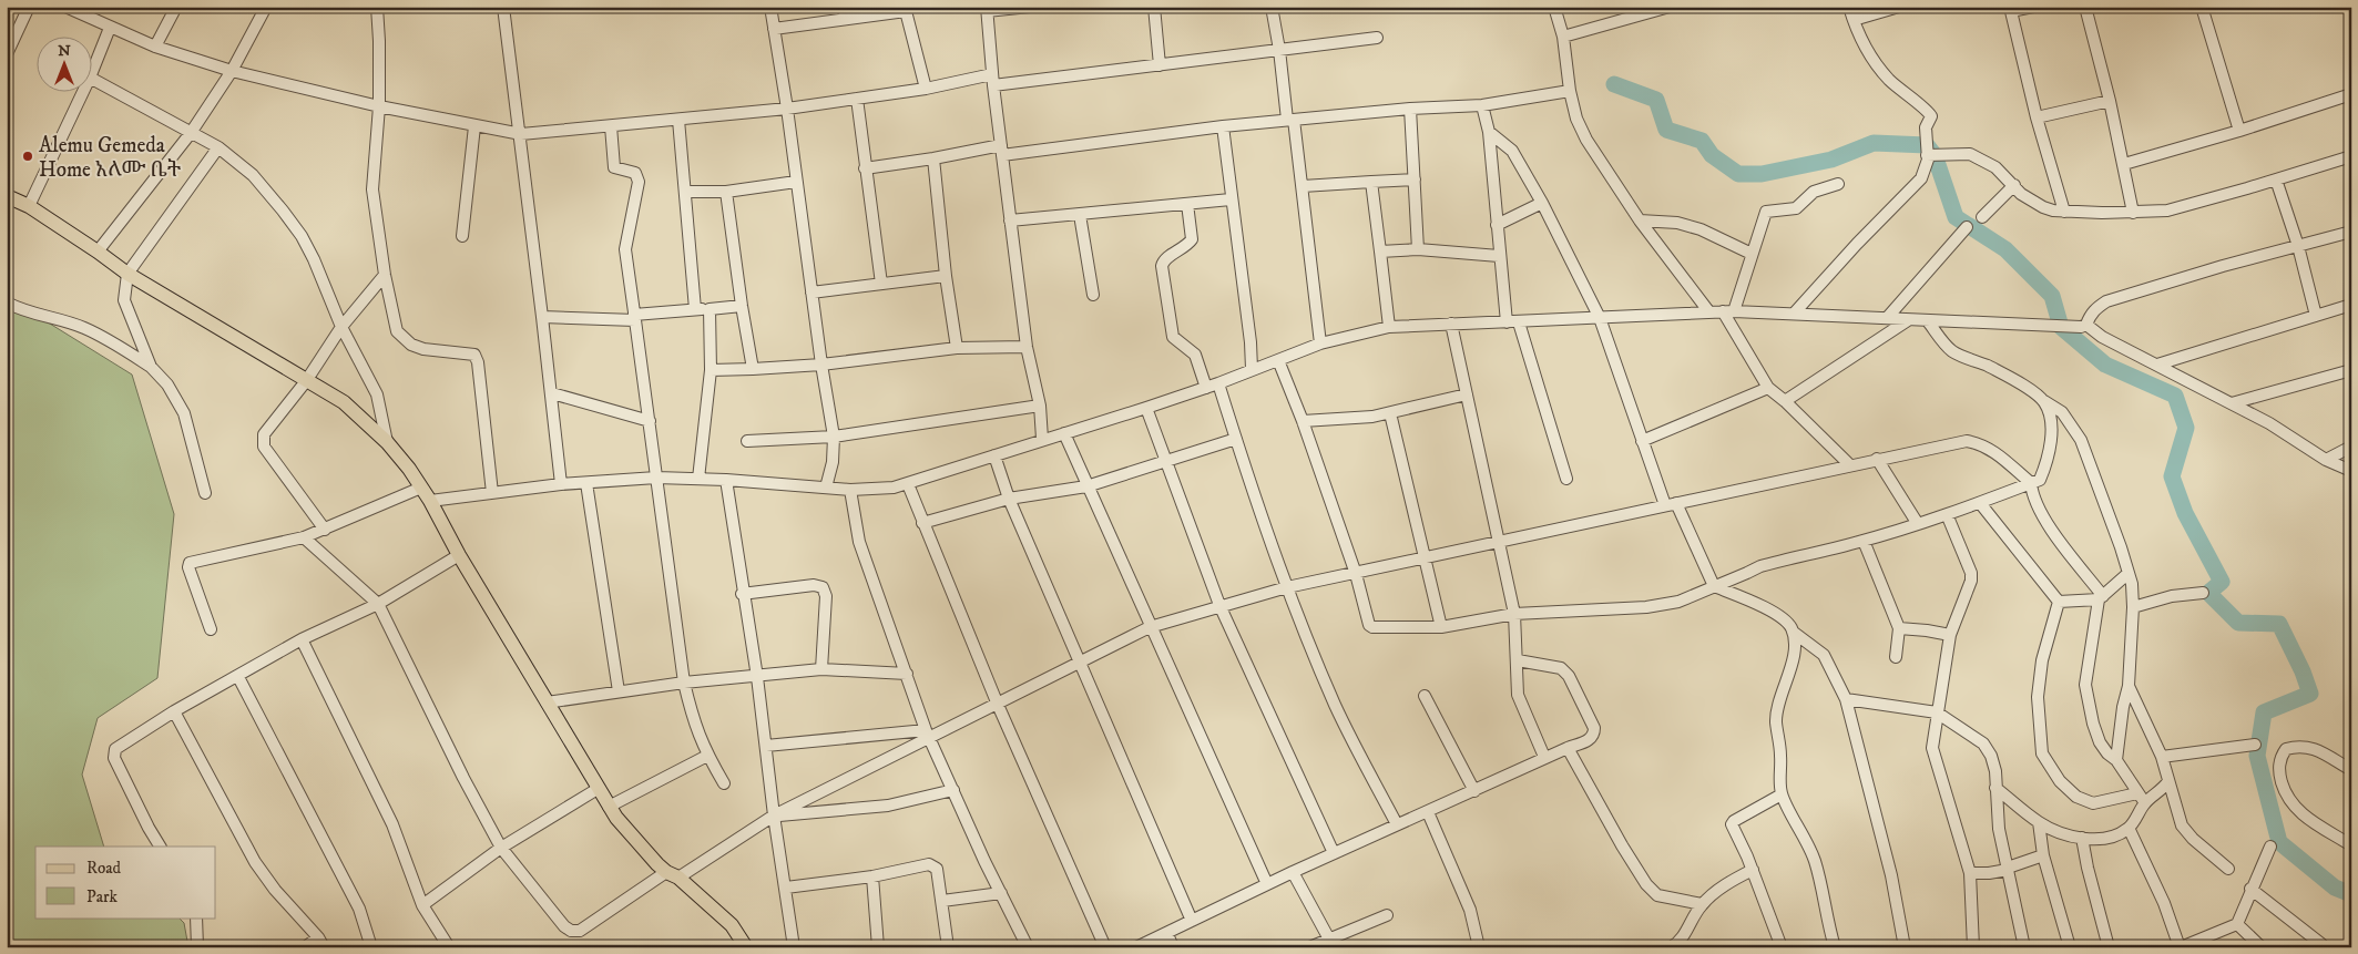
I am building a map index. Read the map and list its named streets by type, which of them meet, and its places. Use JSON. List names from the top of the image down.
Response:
{
  "places": ["Alemu Gemeda Home አለሙ ቤት"],
  "legend": ["Road", "Park"],
  "north": "top"
}
